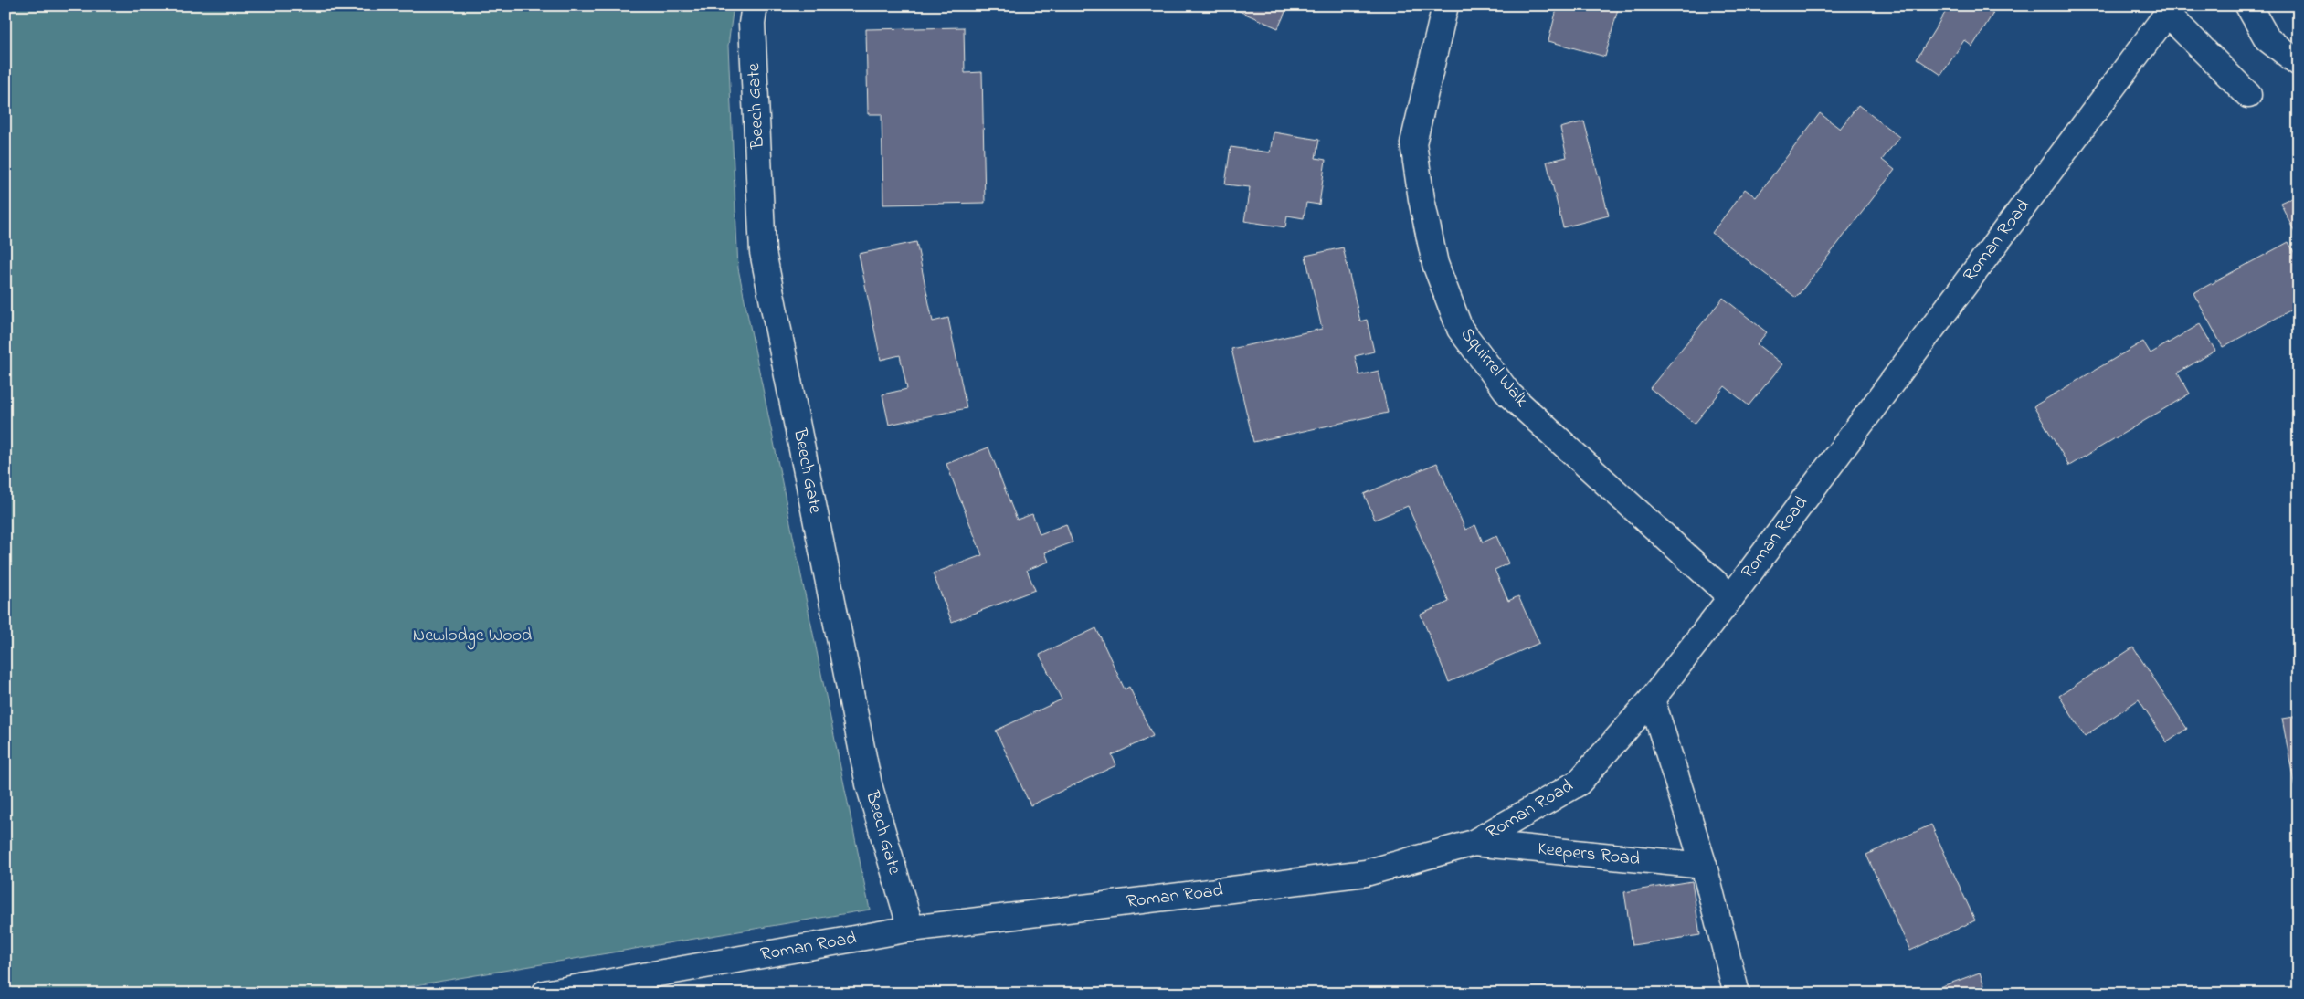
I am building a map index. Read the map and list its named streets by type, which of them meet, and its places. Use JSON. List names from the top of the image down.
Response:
{
  "streets": {
    "street": [
      "Beech Gate",
      "Roman Road",
      "Squirrel Walk",
      "Keepers Road"
    ]
  },
  "crossings": [
    ["Beech Gate", "Roman Road"],
    ["Roman Road", "Squirrel Walk"],
    ["Roman Road", "Keepers Road"]
  ],
  "parks": ["Newlodge Wood"]
}
